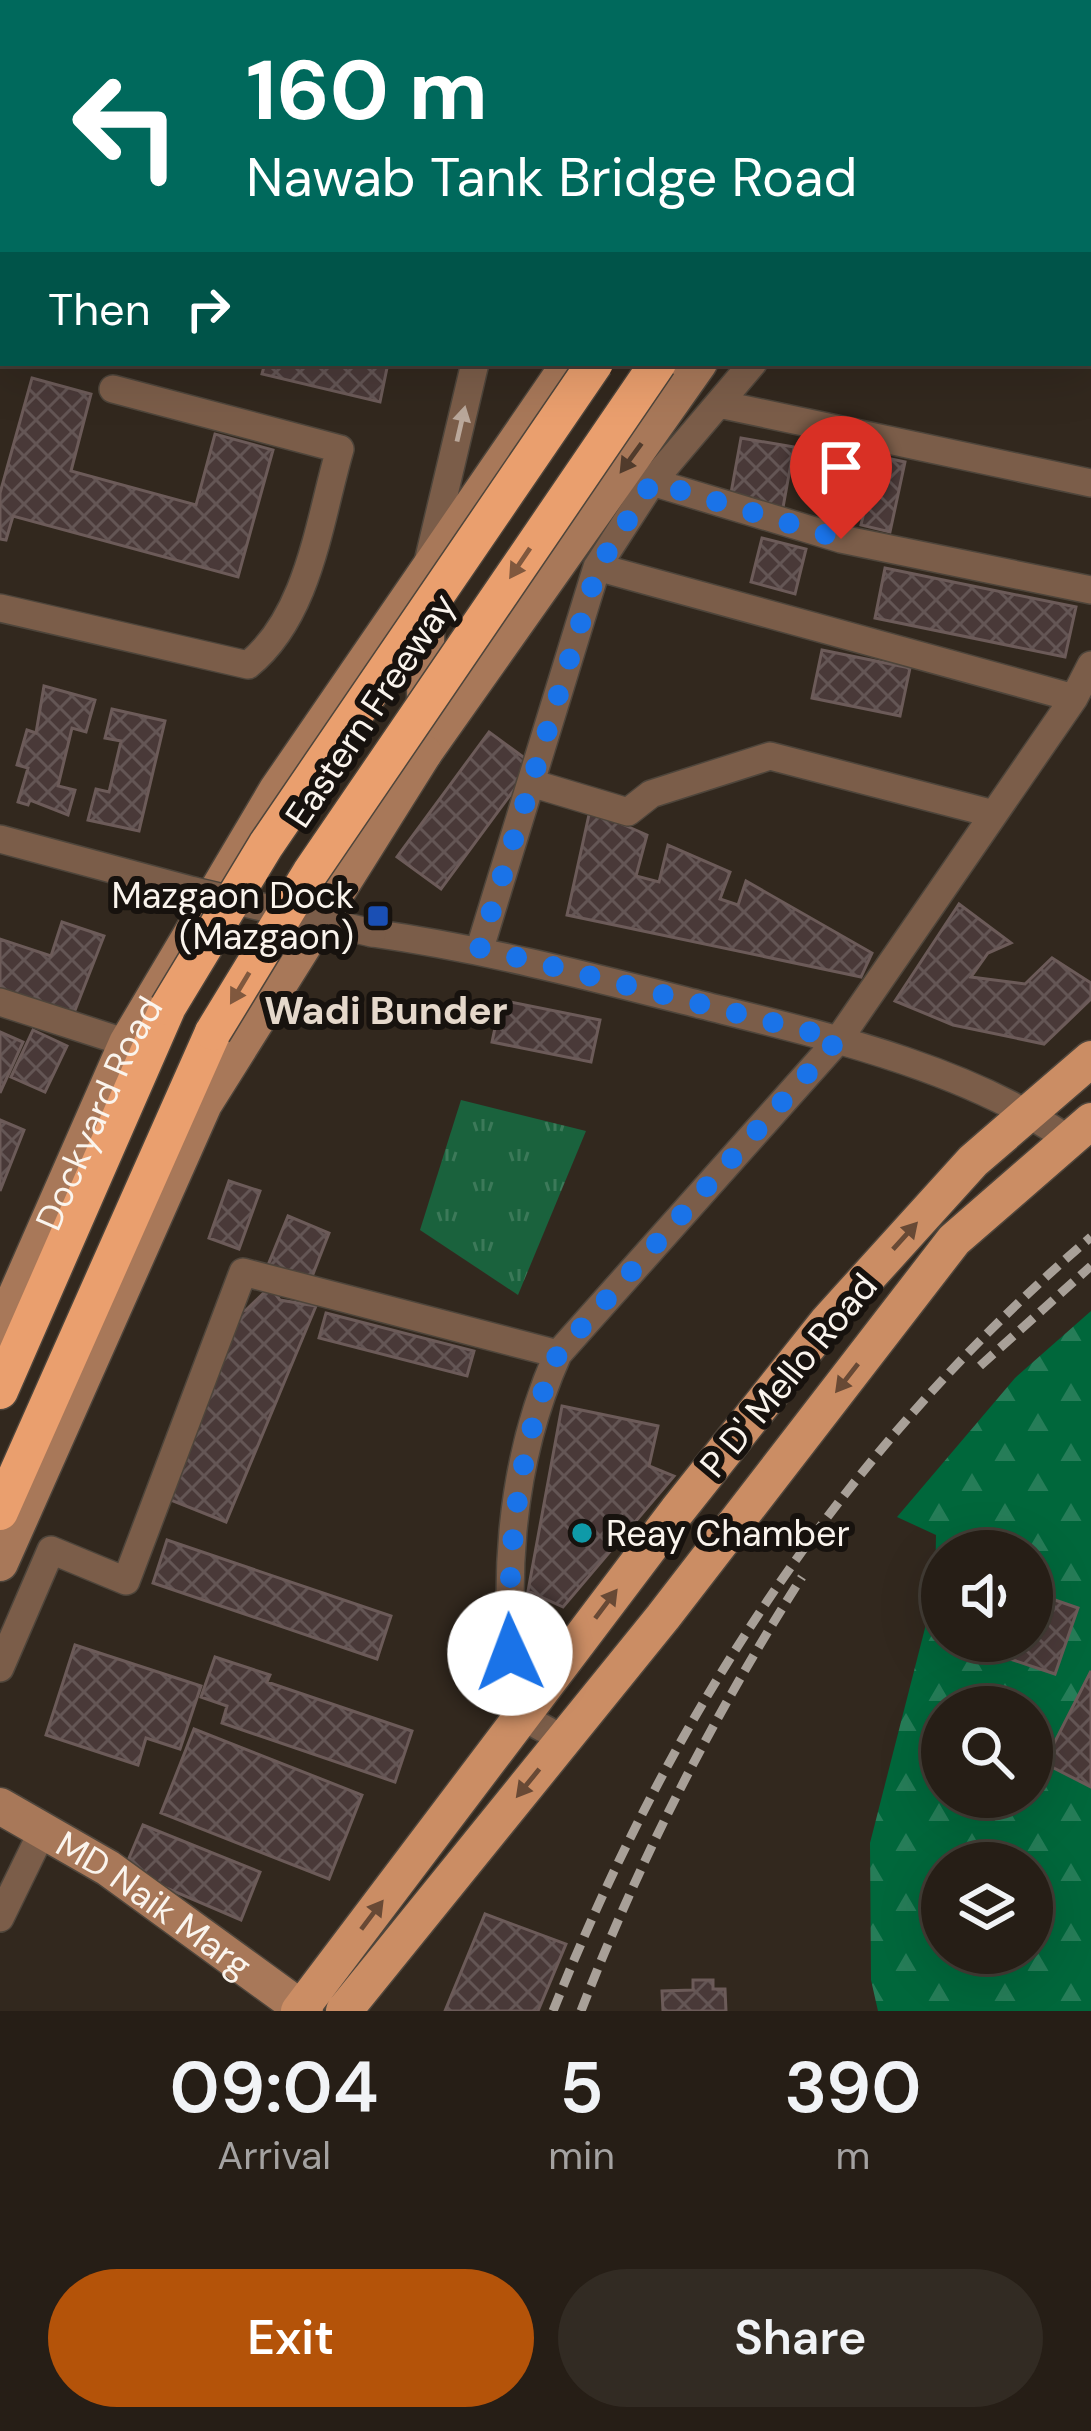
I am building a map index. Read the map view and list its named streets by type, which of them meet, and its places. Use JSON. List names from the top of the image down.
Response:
{
  "streets": {
    "highway": ["Eastern Freeway"],
    "main road": ["P D' Mello Road"],
    "street": ["Dockyard Road", "MD Naik Marg"]
  },
  "crossings": [
    ["P D' Mello Road", "MD Naik Marg"]
  ],
  "districts": ["Wadi Bunder"],
  "places": {
    "transit": ["Mazgaon Dock (Mazgaon)"],
    "other": ["Reay Chamber"]
  },
  "page": {
    "turn": ["160 m", "Nawab Tank Bridge Road"],
    "then": "Then",
    "eta": [
      "09:04",
      "Arrival",
      "5",
      "min",
      "390",
      "m"
    ],
    "buttons": ["Exit", "Share"]
  }
}
